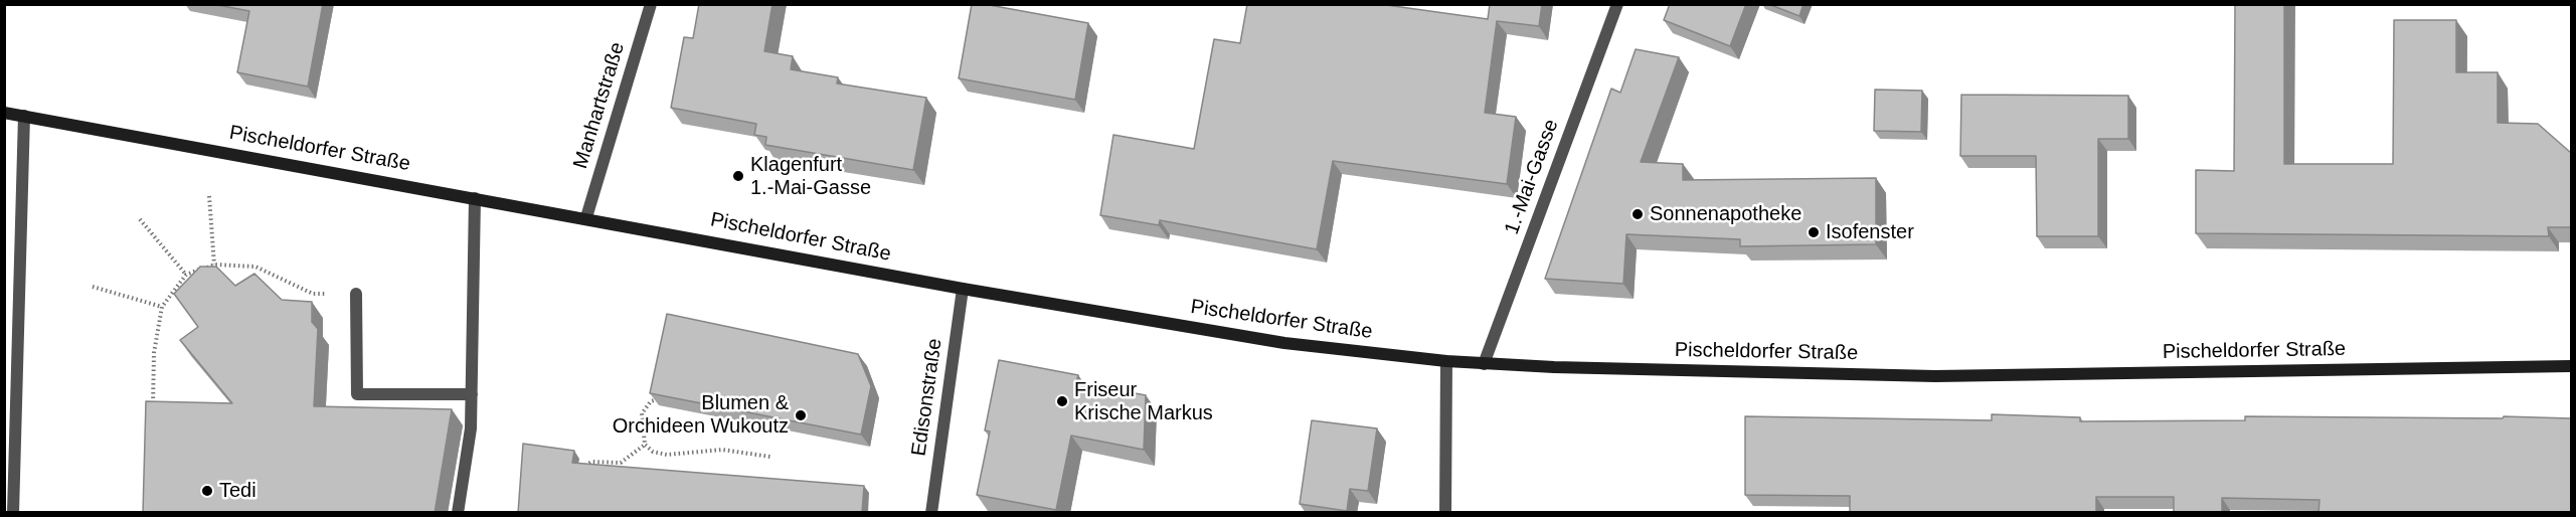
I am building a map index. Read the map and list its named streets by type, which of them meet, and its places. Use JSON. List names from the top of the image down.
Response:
{
  "streets": {
    "main road": ["Pischeldorfer Straße"],
    "street": ["Manhartstraße", "1.-Mai-Gasse", "Edisonstraße"]
  },
  "crossings": [
    ["Manhartstraße", "Pischeldorfer Straße"],
    ["Pischeldorfer Straße", "1.-Mai-Gasse"],
    ["Pischeldorfer Straße", "Edisonstraße"]
  ],
  "places": [
    "Klagenfurt 1.-Mai-Gasse",
    "Sonnenapotheke",
    "Isofenster",
    "Friseur Krische Markus",
    "Blumen & Orchideen Wukoutz",
    "Tedi"
  ]
}
